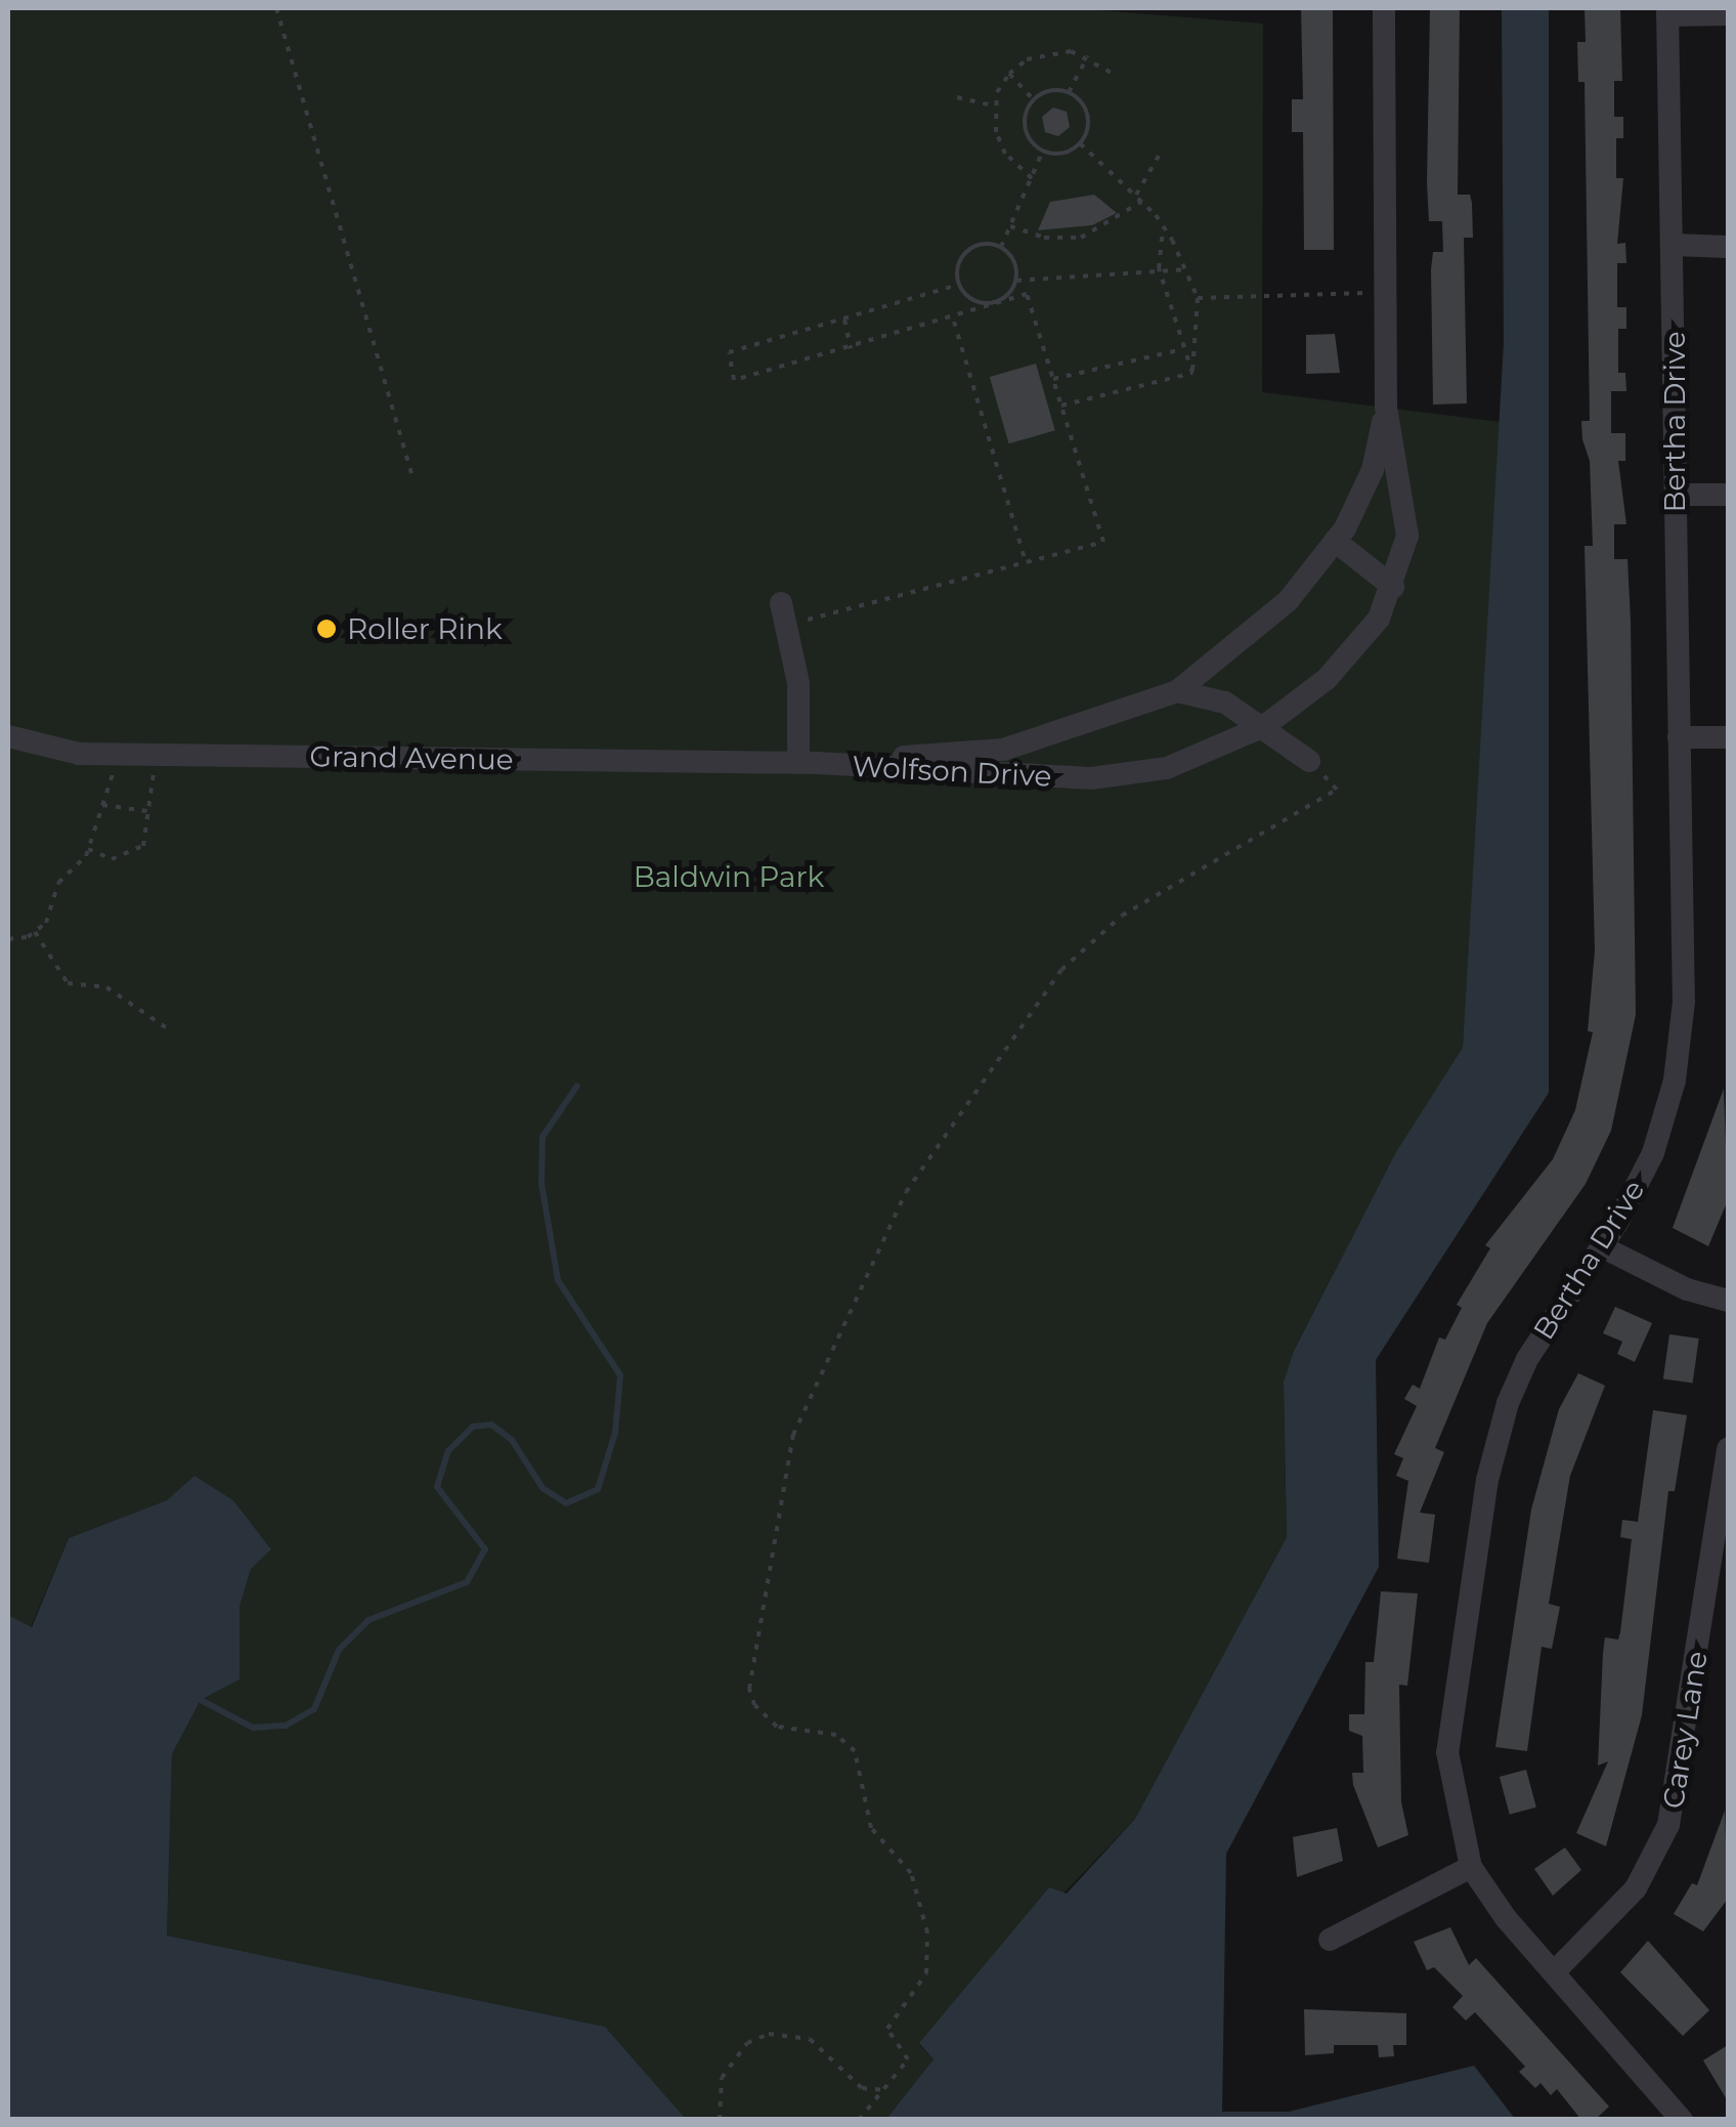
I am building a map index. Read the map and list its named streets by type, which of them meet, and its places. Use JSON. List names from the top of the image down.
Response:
{
  "streets": {
    "street": [
      "Bertha Drive",
      "Grand Avenue",
      "Wolfson Drive",
      "Carey Lane"
    ]
  },
  "crossings": [
    ["Bertha Drive", "Carey Lane"],
    ["Grand Avenue", "Wolfson Drive"]
  ],
  "parks": ["Baldwin Park"],
  "places": ["Roller Rink"]
}
